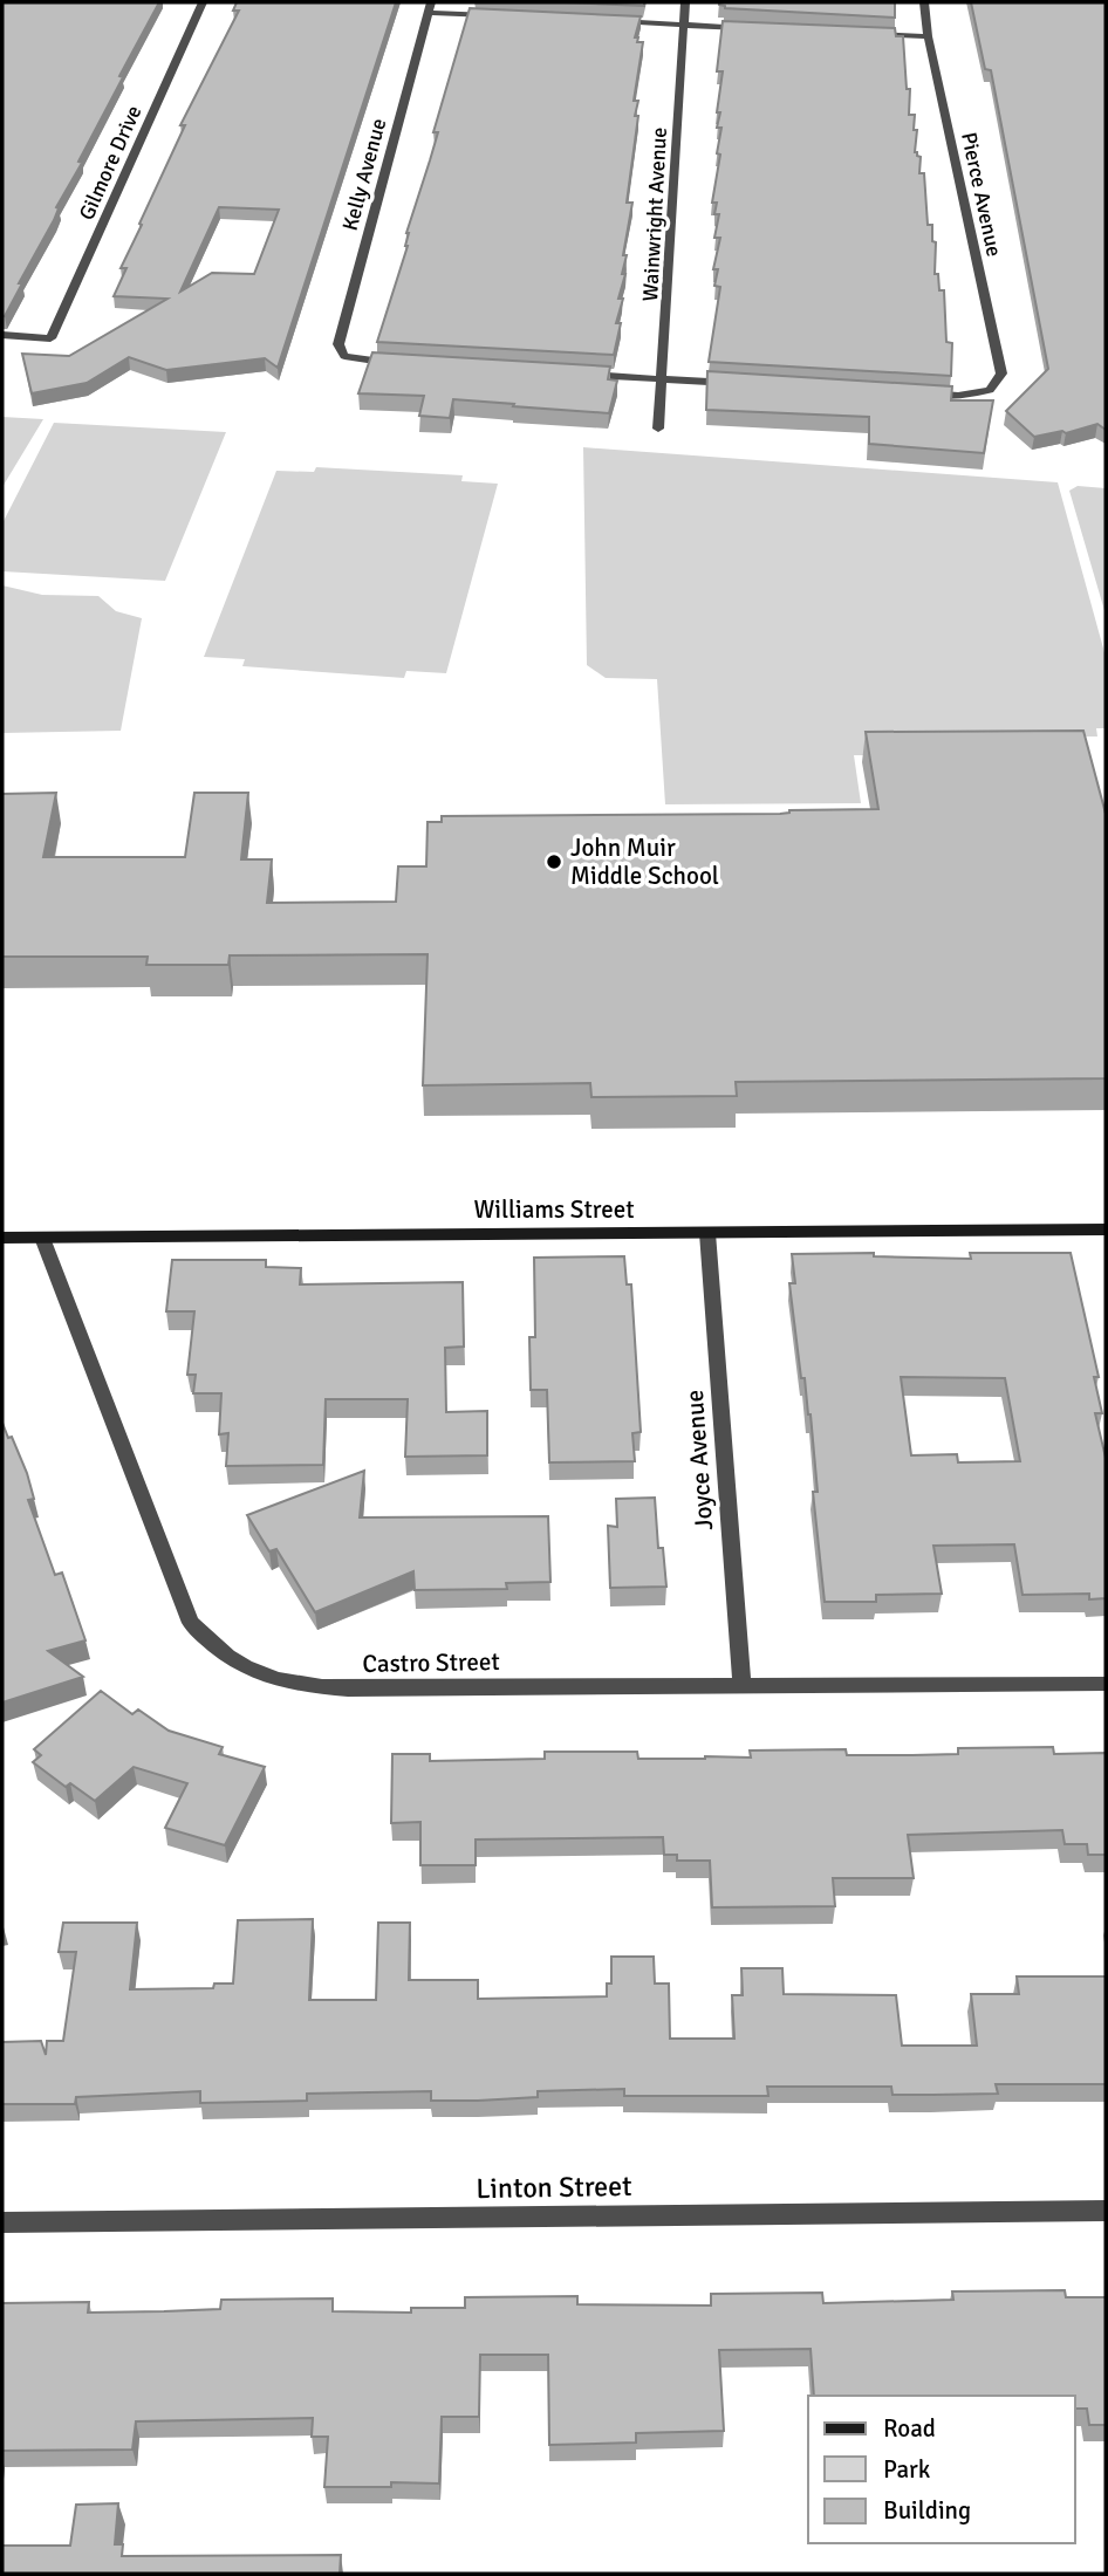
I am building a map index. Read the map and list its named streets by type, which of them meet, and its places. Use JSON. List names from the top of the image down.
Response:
{
  "streets": {
    "street": [
      "Gilmore Drive",
      "Kelly Avenue",
      "Pierce Avenue",
      "Wainwright Avenue",
      "Williams Street",
      "Joyce Avenue",
      "Castro Street",
      "Linton Street"
    ]
  },
  "crossings": [
    ["Williams Street", "Joyce Avenue"],
    ["Williams Street", "Castro Street"],
    ["Joyce Avenue", "Castro Street"]
  ],
  "places": ["John Muir Middle School"],
  "legend": ["Road", "Park", "Building"]
}
